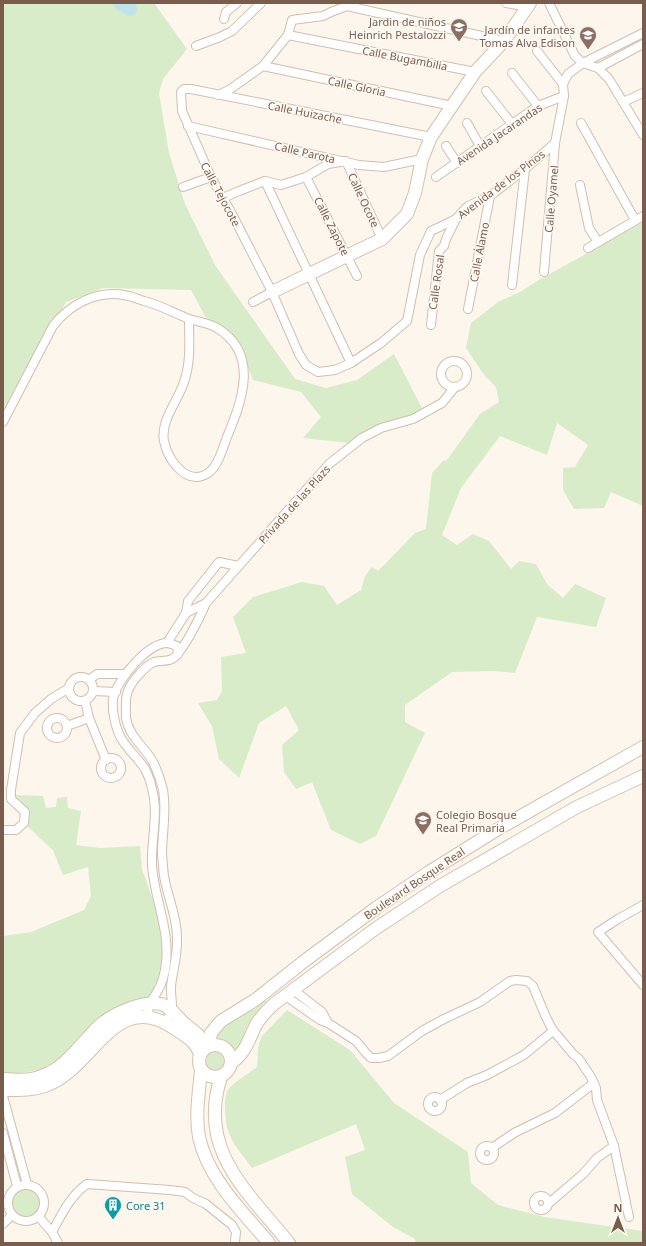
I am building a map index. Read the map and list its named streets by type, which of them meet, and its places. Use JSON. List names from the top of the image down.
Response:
{
  "streets": {
    "street": [
      "Calle Bugambilia",
      "Calle Gloria",
      "Calle Huizache",
      "Avenida Jacarandas",
      "Calle Parota",
      "Avenida de los Pinos",
      "Calle Tejocote",
      "Calle Oyamel",
      "Calle Ocote",
      "Calle Zapote",
      "Calle Álamo",
      "Calle Rosal",
      "Privada de las Plazs",
      "Boulevard Bosque Real"
    ]
  },
  "crossings": [
    ["Calle Huizache", "Calle Tejocote"],
    ["Avenida Jacarandas", "Calle Oyamel"],
    ["Calle Parota", "Calle Tejocote"],
    ["Calle Parota", "Calle Ocote"],
    ["Avenida de los Pinos", "Calle Tejocote"],
    ["Avenida de los Pinos", "Calle Oyamel"],
    ["Avenida de los Pinos", "Calle Álamo"],
    ["Avenida de los Pinos", "Calle Rosal"]
  ],
  "places": {
    "school or university": ["Jardin de niños Heinrich Pestalozzi", "Jardín de infantes Tomas Alva Edison", "Colegio Bosque Real Primaria"],
    "building": ["Core 31"]
  },
  "north": "top"
}
